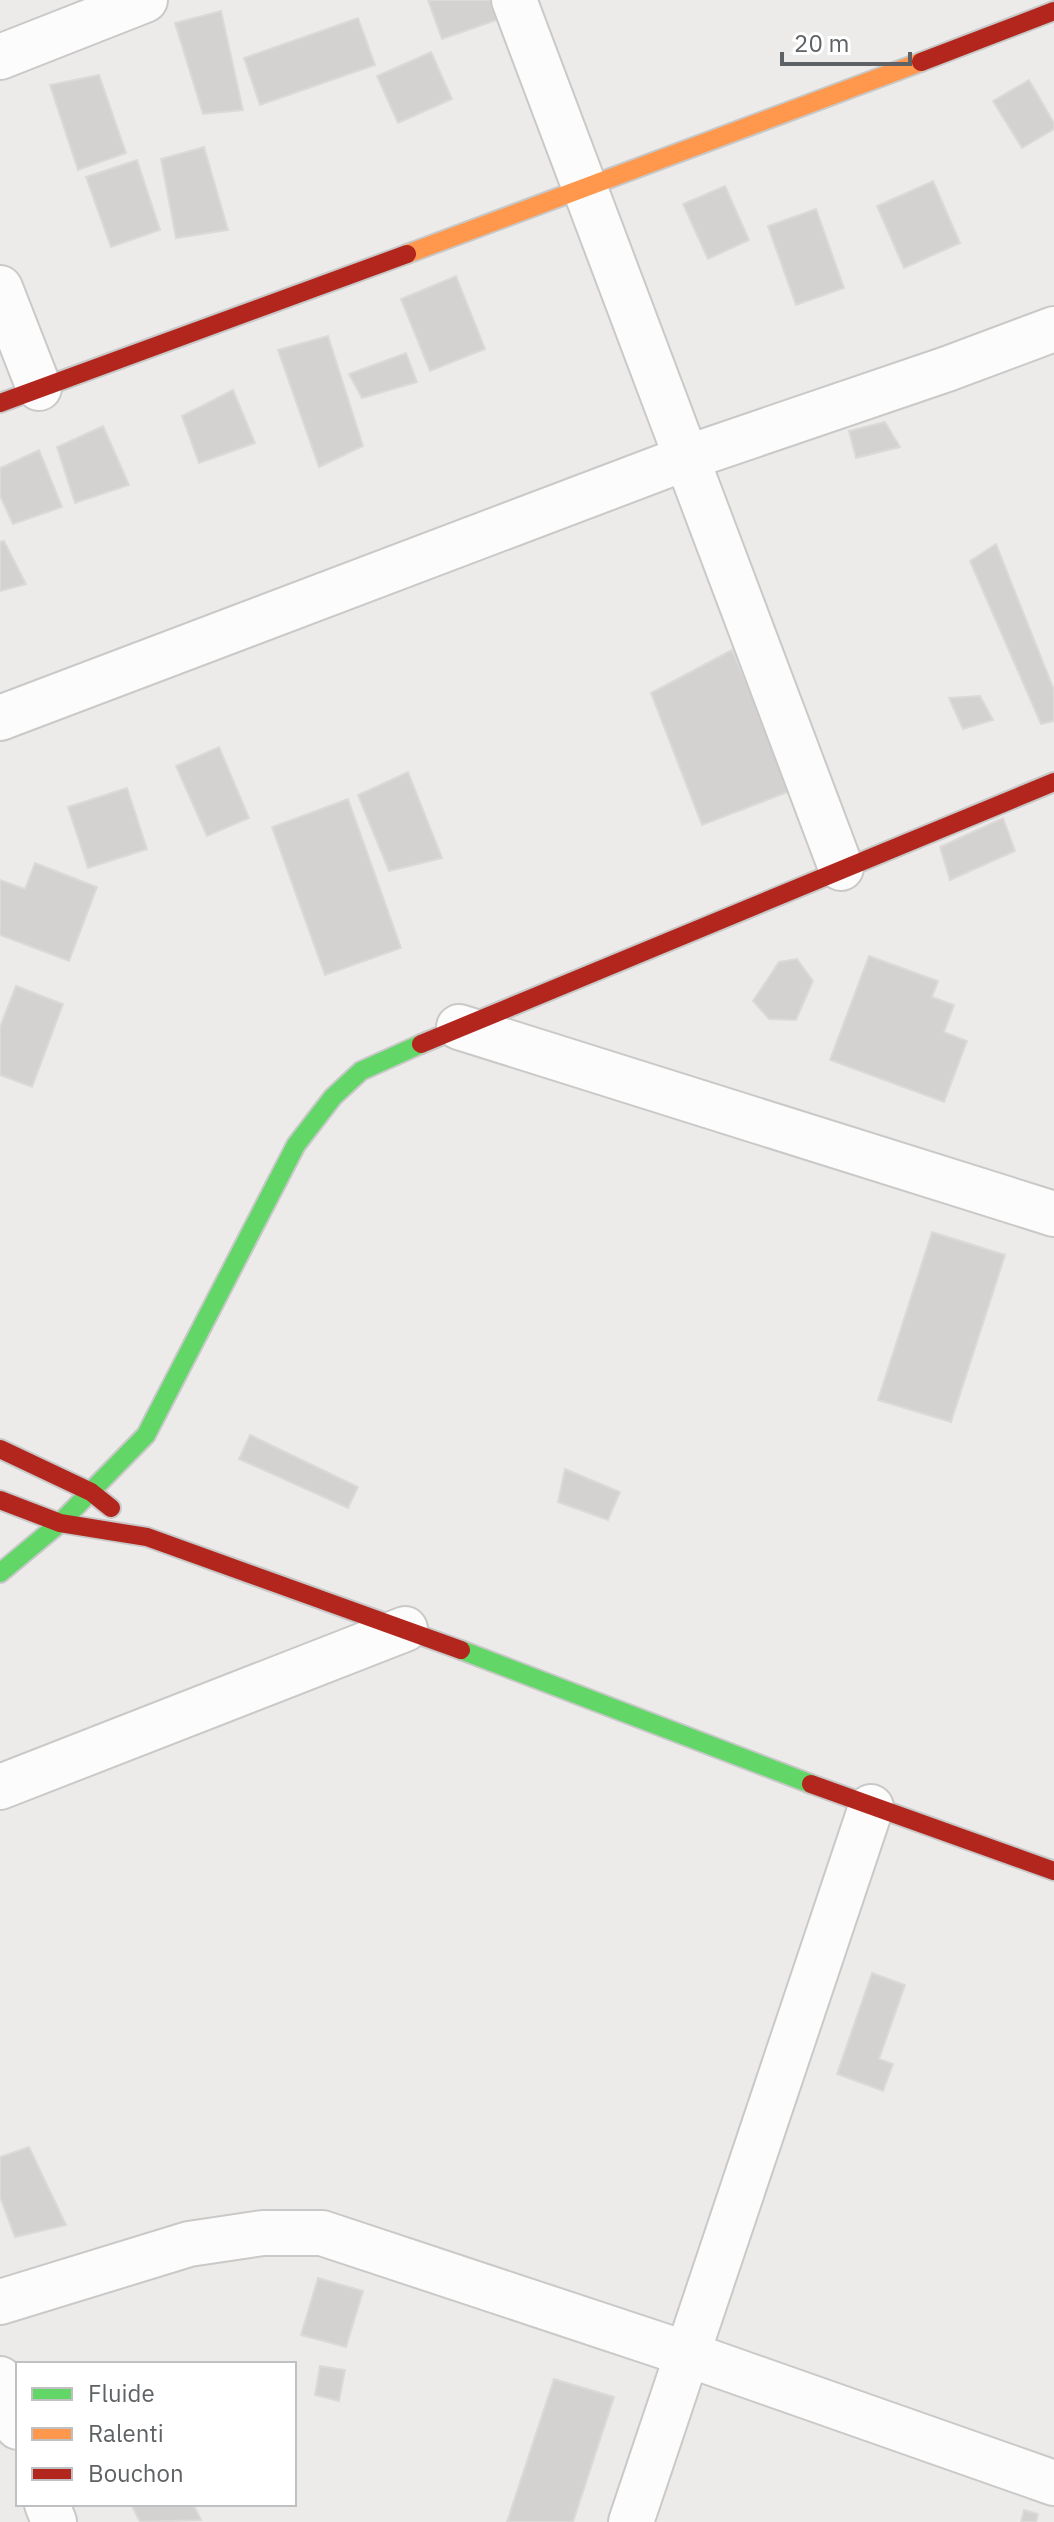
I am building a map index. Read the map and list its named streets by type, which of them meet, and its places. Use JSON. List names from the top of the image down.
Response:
{
  "legend": ["Fluide", "Ralenti", "Bouchon"],
  "scale_bar": "20 m"
}
